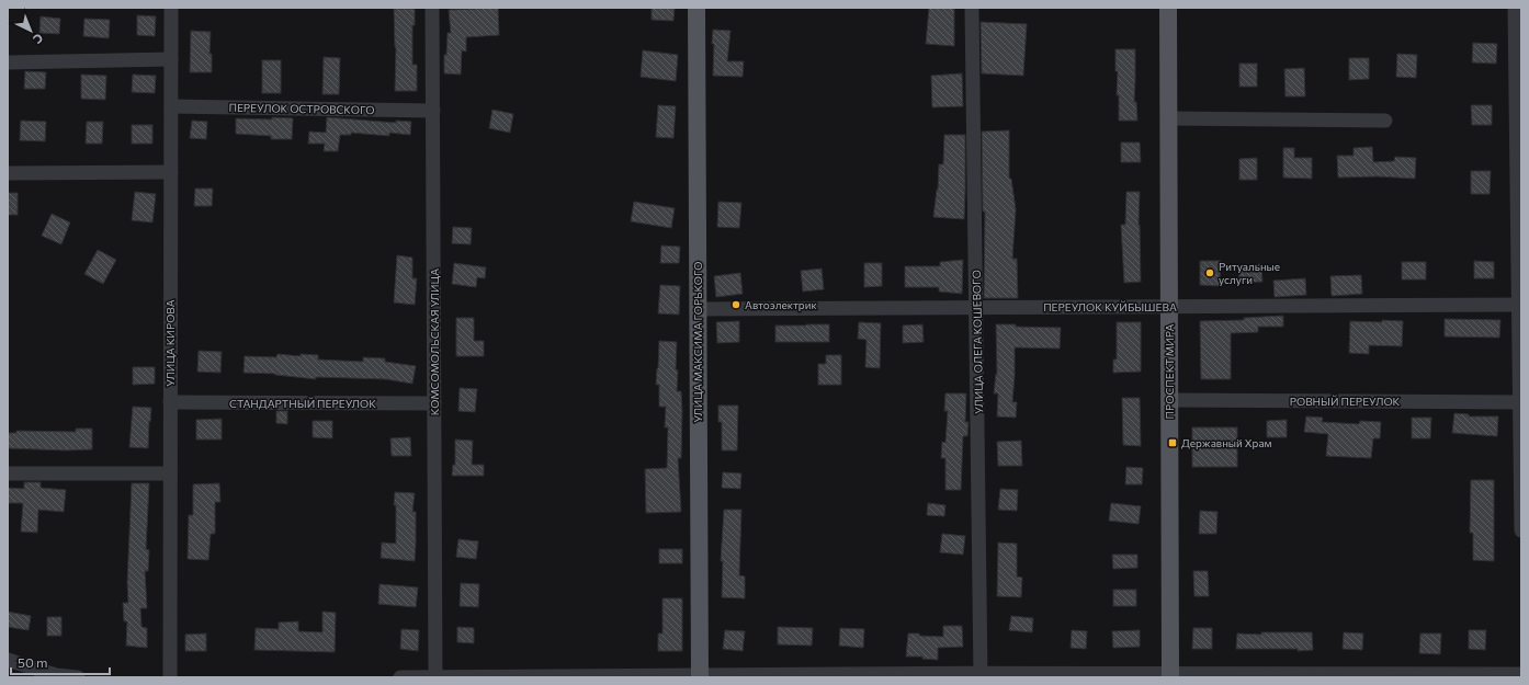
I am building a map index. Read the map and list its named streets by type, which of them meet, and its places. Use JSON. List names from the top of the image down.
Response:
{
  "streets": {
    "main road": ["УЛИЦА МАКСИМА ГОРЬКОГО", "ПРОСПЕКТ МИРА"],
    "street": [
      "ПЕРЕУЛОК ОСТРОВСКОГО",
      "ПЕРЕУЛОК КУЙБЫШЕВА",
      "КОМСОМОЛЬСКАЯ УЛИЦА",
      "УЛИЦА ОЛЕГА КОШЕВОГО",
      "УЛИЦА КИРОВА",
      "РОВНЫЙ ПЕРЕУЛОК",
      "СТАНДАРТНЫЙ ПЕРЕУЛОК"
    ]
  },
  "crossings": [
    ["ПЕРЕУЛОК ОСТРОВСКОГО", "КОМСОМОЛЬСКАЯ УЛИЦА"],
    ["ПЕРЕУЛОК ОСТРОВСКОГО", "УЛИЦА КИРОВА"],
    ["ПЕРЕУЛОК КУЙБЫШЕВА", "УЛИЦА МАКСИМА ГОРЬКОГО"],
    ["ПЕРЕУЛОК КУЙБЫШЕВА", "УЛИЦА ОЛЕГА КОШЕВОГО"],
    ["ПЕРЕУЛОК КУЙБЫШЕВА", "ПРОСПЕКТ МИРА"],
    ["КОМСОМОЛЬСКАЯ УЛИЦА", "СТАНДАРТНЫЙ ПЕРЕУЛОК"],
    ["УЛИЦА КИРОВА", "СТАНДАРТНЫЙ ПЕРЕУЛОК"],
    ["ПРОСПЕКТ МИРА", "РОВНЫЙ ПЕРЕУЛОК"]
  ],
  "places": {
    "other": ["Ритуальные услуги", "Автоэлектрик"],
    "transit": ["Державный Храм"]
  },
  "scale_bar": "50 m",
  "north": "bottom right"
}
